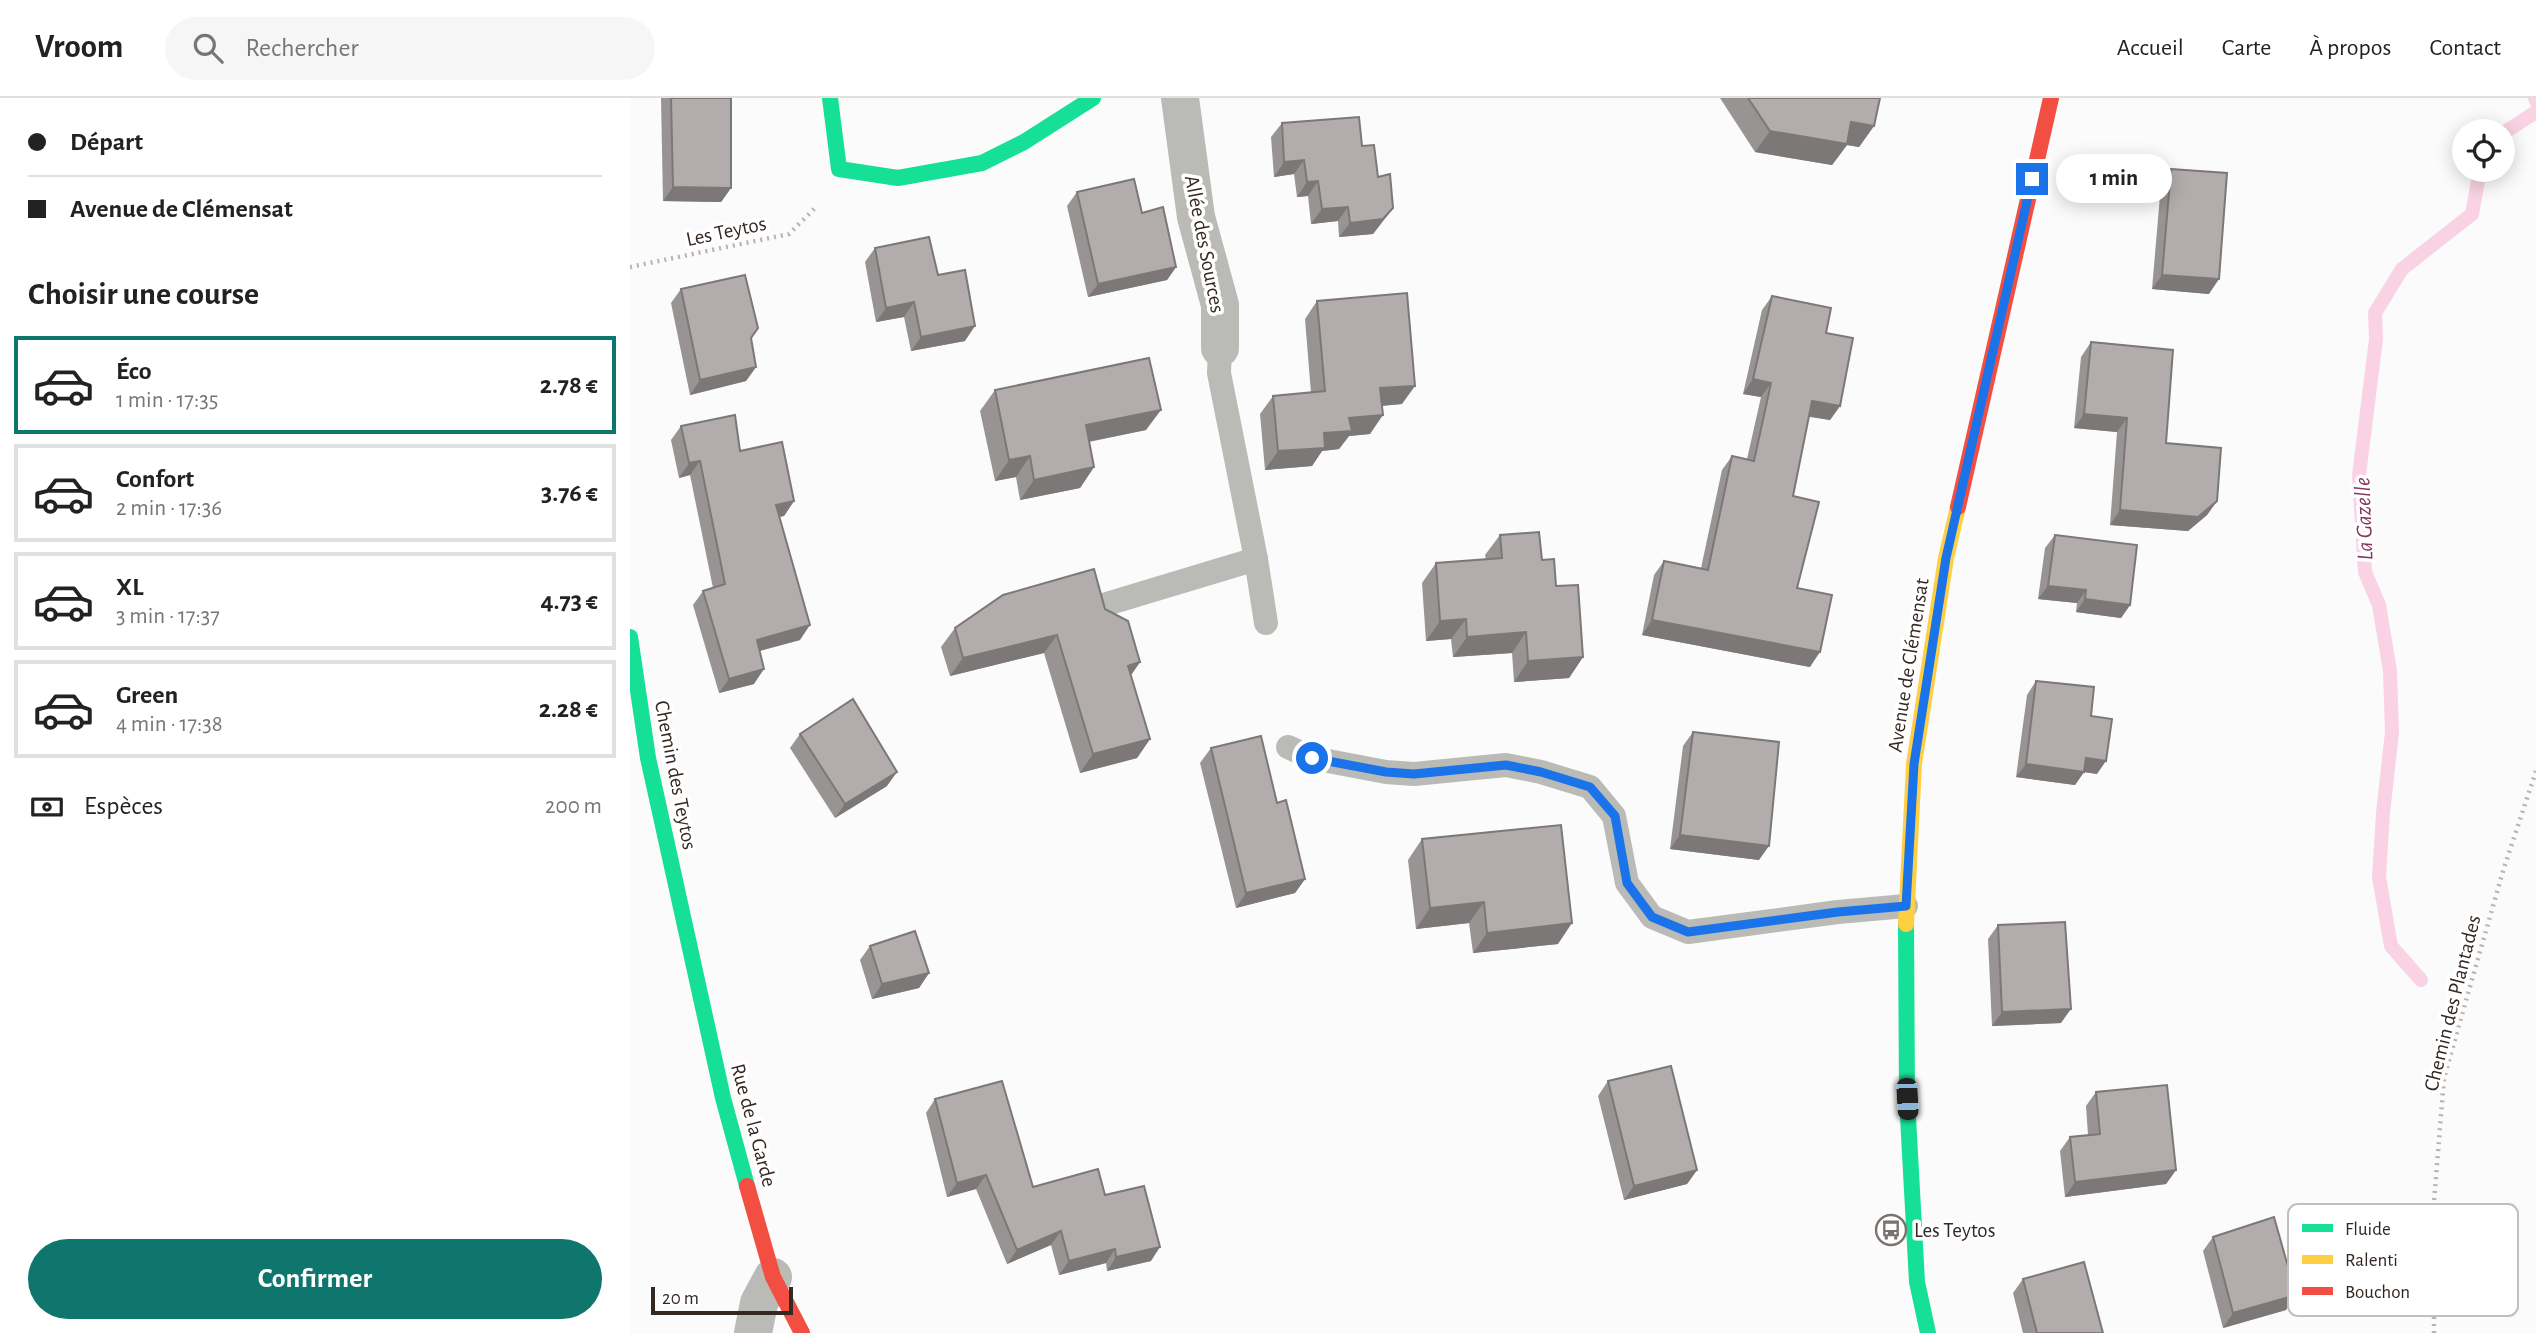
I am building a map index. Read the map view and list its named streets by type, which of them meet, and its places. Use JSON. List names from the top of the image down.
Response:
{
  "streets": {
    "main road": ["Avenue de Clémensat", "Chemin des Teytos", "Rue de la Garde"],
    "street": ["Allée des Sources"],
    "path": ["Les Teytos", "Chemin des Plantades"]
  },
  "crossings": [
    ["Chemin des Teytos", "Rue de la Garde"]
  ],
  "water": ["La Gazelle"],
  "places": {
    "bus stop": ["Les Teytos"]
  },
  "legend": ["Fluide", "Ralenti", "Bouchon"],
  "scale_bar": "20 m",
  "page": {
    "header": "Vroom",
    "search": "Rechercher",
    "nav": [
      "Accueil",
      "Carte",
      "À propos",
      "Contact"
    ],
    "banner": ["Départ", "Avenue de Clémensat"],
    "bubble": "1 min",
    "heading": "Choisir une course",
    "list": [
      {
        "name": "Éco",
        "note": "1 min · 17:35",
        "value": "2.78 €"
      },
      {
        "name": "Confort",
        "note": "2 min · 17:36",
        "value": "3.76 €"
      },
      {
        "name": "XL",
        "note": "3 min · 17:37",
        "value": "4.73 €"
      },
      {
        "name": "Green",
        "note": "4 min · 17:38",
        "value": "2.28 €"
      }
    ],
    "pay": ["Espèces", "200 m"],
    "buttons": "Confirmer",
    "scale": "20 m"
  }
}
